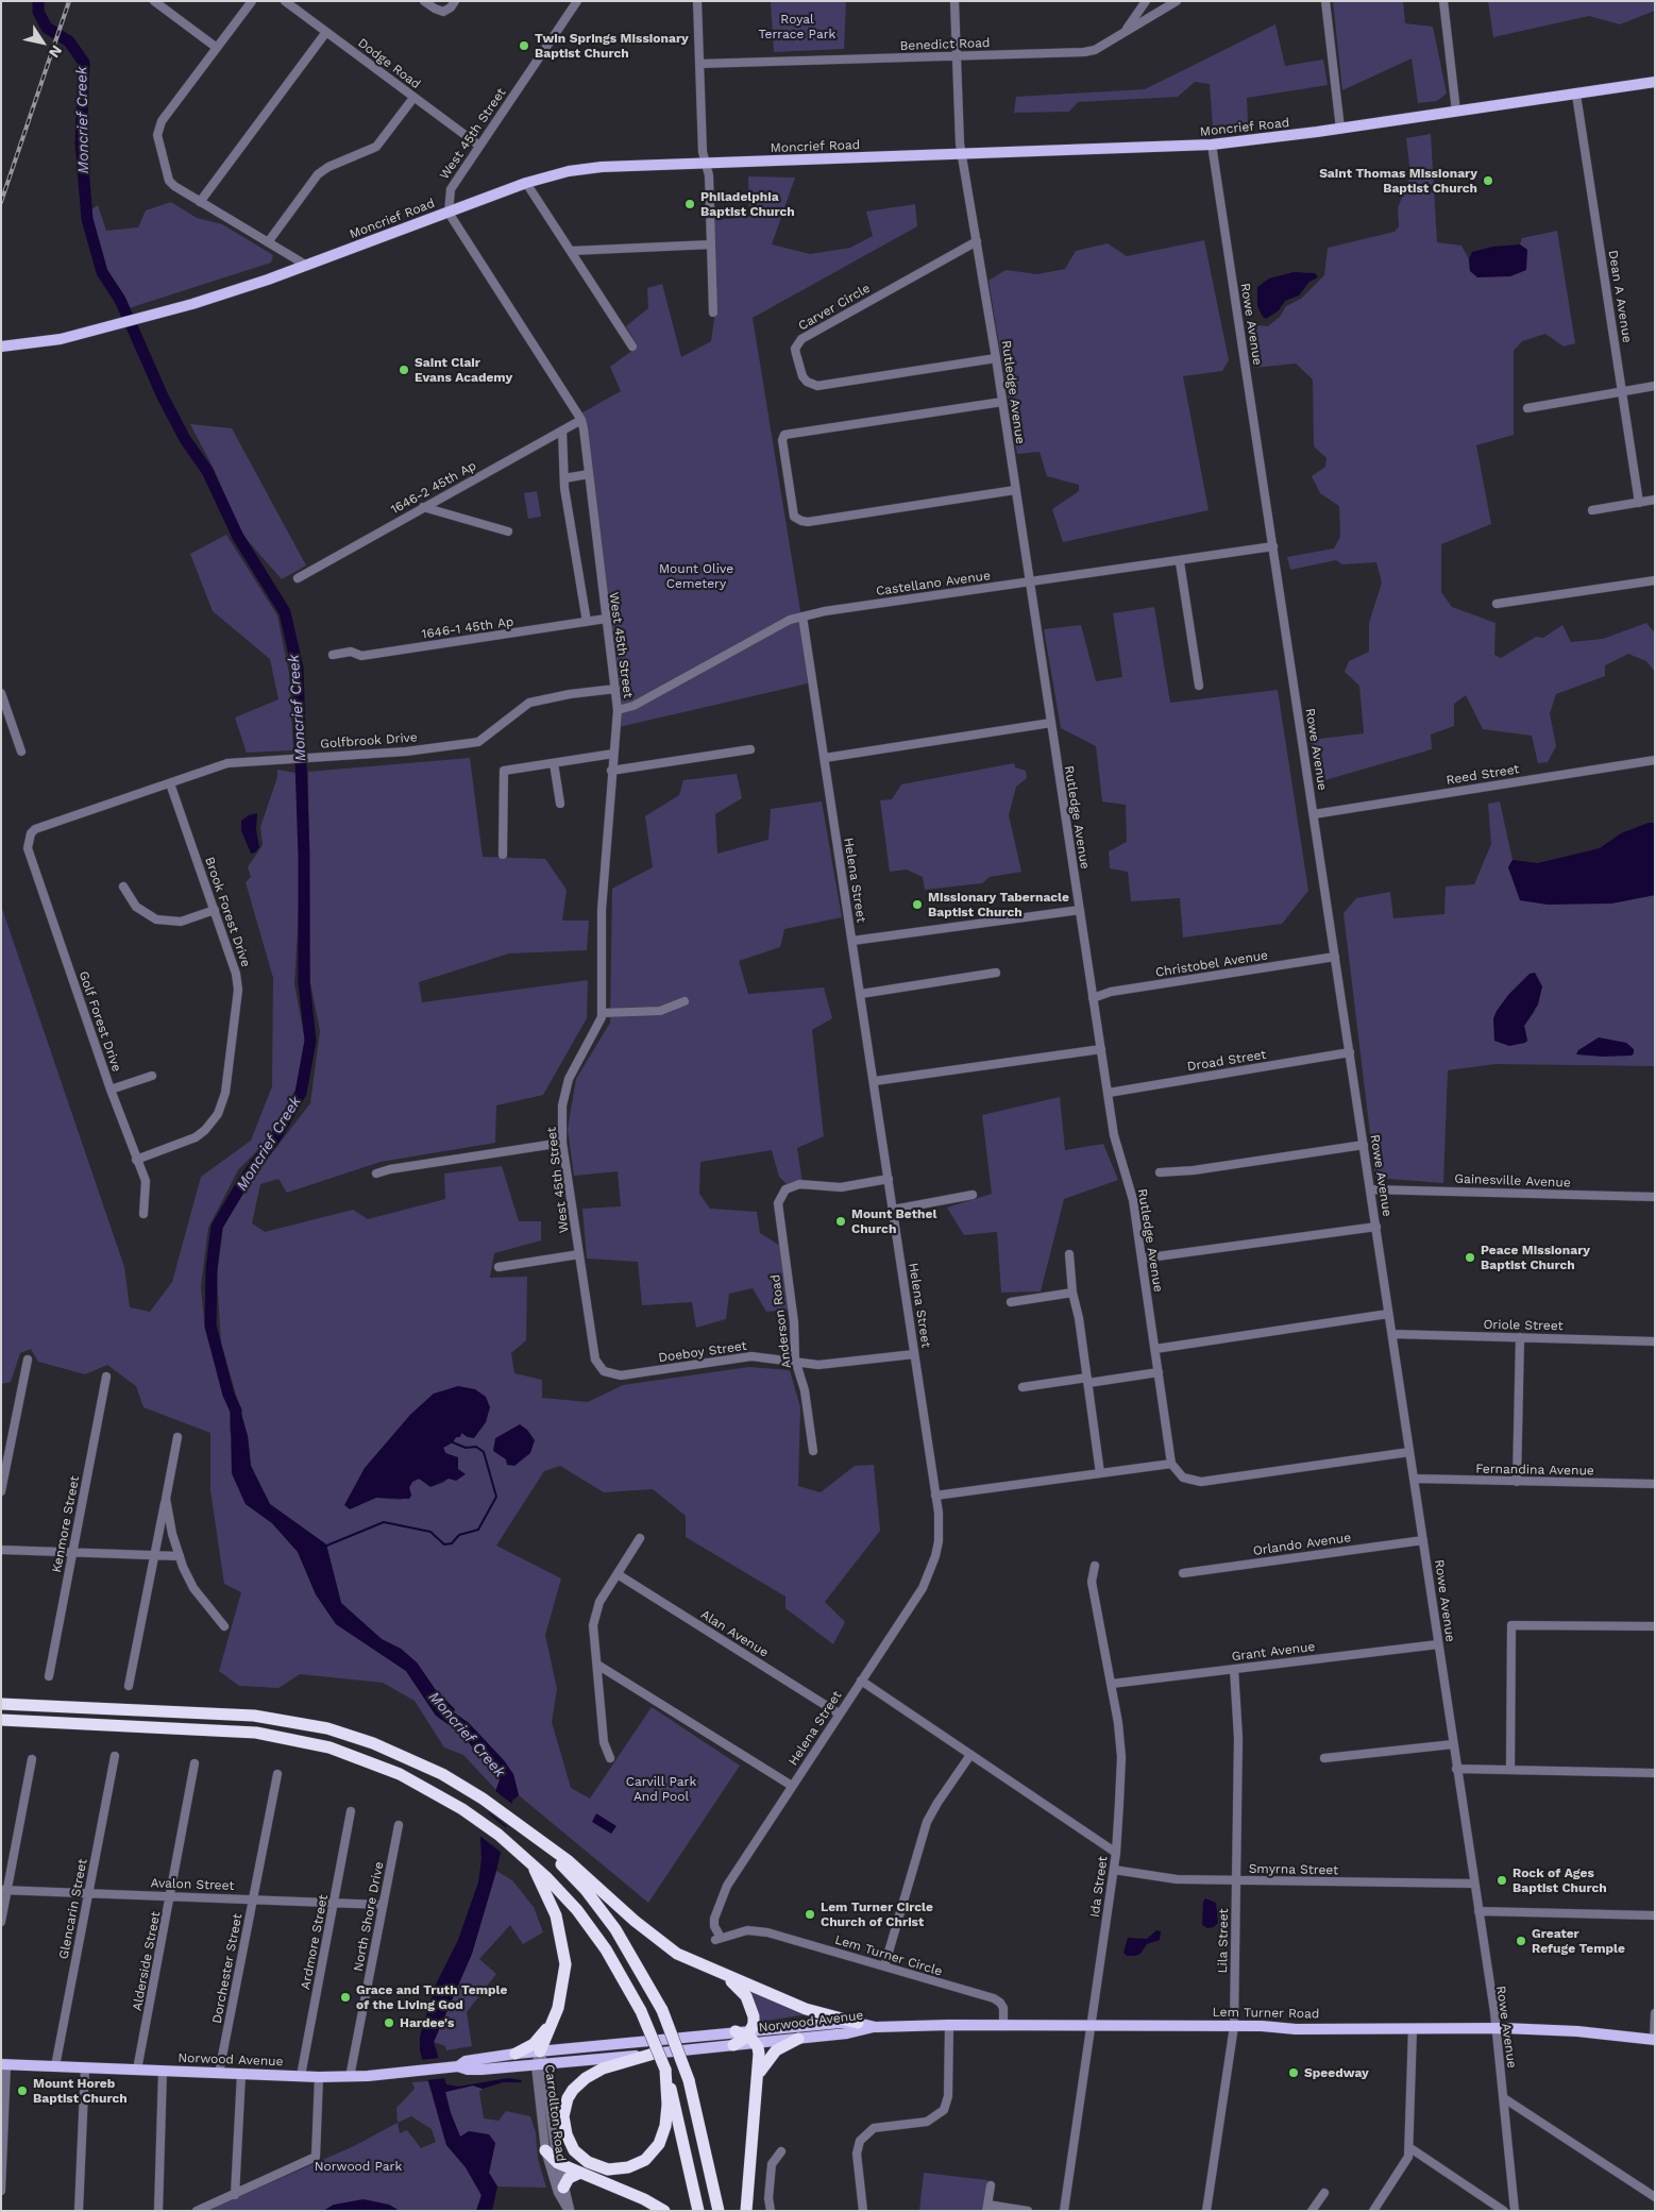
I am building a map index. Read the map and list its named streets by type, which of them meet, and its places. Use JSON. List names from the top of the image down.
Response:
{
  "streets": {
    "main road": ["Moncrief Road", "Lem Turner Road", "Norwood Avenue"],
    "street": [
      "Benedict Road",
      "Dodge Road",
      "West 45th Street",
      "Dean A Avenue",
      "Carver Circle",
      "Rowe Avenue",
      "Rutledge Avenue",
      "1646-2 45th Ap",
      "Castellano Avenue",
      "1646-1 45th Ap",
      "Golfbrook Drive",
      "Reed Street",
      "Helena Street",
      "Brook Forest Drive",
      "Christobel Avenue",
      "Golf Forest Drive",
      "Droad Street",
      "Gainesville Avenue",
      "Anderson Road",
      "Oriole Street",
      "Doeboy Street",
      "Fernandina Avenue",
      "Kenmore Street",
      "Orlando Avenue",
      "Alan Avenue",
      "Grant Avenue",
      "Smyrna Street",
      "Avalon Street",
      "Ida Street",
      "Glencarin Street",
      "North Shore Drive",
      "Lila Street",
      "Ardmore Street",
      "Lem Turner Circle",
      "Alderside Street",
      "Dorchester Street",
      "Carrollton Road"
    ]
  },
  "crossings": [
    ["Benedict Road", "Rutledge Avenue"],
    ["Dodge Road", "West 45th Street"],
    ["Moncrief Road", "West 45th Street"],
    ["Moncrief Road", "Dean A Avenue"],
    ["Moncrief Road", "Rowe Avenue"],
    ["Moncrief Road", "Rutledge Avenue"],
    ["West 45th Street", "1646-2 45th Ap"],
    ["West 45th Street", "Castellano Avenue"],
    ["West 45th Street", "1646-1 45th Ap"],
    ["West 45th Street", "Golfbrook Drive"],
    ["West 45th Street", "Doeboy Street"],
    ["Carver Circle", "Rutledge Avenue"],
    ["Rowe Avenue", "Castellano Avenue"],
    ["Rowe Avenue", "Reed Street"],
    ["Rowe Avenue", "Christobel Avenue"],
    ["Rowe Avenue", "Droad Street"],
    ["Rowe Avenue", "Gainesville Avenue"],
    ["Rowe Avenue", "Oriole Street"],
    ["Rowe Avenue", "Fernandina Avenue"],
    ["Rowe Avenue", "Orlando Avenue"],
    ["Rowe Avenue", "Grant Avenue"],
    ["Rowe Avenue", "Smyrna Street"],
    ["Rowe Avenue", "Lem Turner Road"],
    ["Rutledge Avenue", "Castellano Avenue"],
    ["Rutledge Avenue", "Christobel Avenue"],
    ["Rutledge Avenue", "Droad Street"],
    ["Castellano Avenue", "Helena Street"],
    ["Golfbrook Drive", "Brook Forest Drive"],
    ["Golfbrook Drive", "Golf Forest Drive"],
    ["Helena Street", "Anderson Road"],
    ["Helena Street", "Doeboy Street"],
    ["Helena Street", "Alan Avenue"],
    ["Helena Street", "Lem Turner Circle"],
    ["Brook Forest Drive", "Golf Forest Drive"],
    ["Anderson Road", "Doeboy Street"],
    ["Grant Avenue", "Ida Street"],
    ["Grant Avenue", "Lila Street"],
    ["Smyrna Street", "Ida Street"],
    ["Smyrna Street", "Lila Street"],
    ["Avalon Street", "Glencarin Street"],
    ["Avalon Street", "North Shore Drive"],
    ["Avalon Street", "Ardmore Street"],
    ["Avalon Street", "Alderside Street"],
    ["Avalon Street", "Dorchester Street"],
    ["Ida Street", "Lem Turner Road"],
    ["Glencarin Street", "Norwood Avenue"],
    ["North Shore Drive", "Norwood Avenue"],
    ["Lila Street", "Lem Turner Road"],
    ["Ardmore Street", "Norwood Avenue"],
    ["Lem Turner Circle", "Lem Turner Road"],
    ["Alderside Street", "Norwood Avenue"],
    ["Dorchester Street", "Norwood Avenue"],
    ["Lem Turner Road", "Norwood Avenue"],
    ["Norwood Avenue", "Carrollton Road"]
  ],
  "water": ["Moncrief Creek"],
  "parks": [
    "Royal Terrace Park",
    "Mount Olive Cemetery",
    "Carvill Park And Pool",
    "Norwood Park"
  ],
  "places": [
    "Twin Springs Missionary Baptist Church",
    "Saint Thomas Missionary Baptist Church",
    "Philadelphia Baptist Church",
    "Saint Clair Evans Academy",
    "Missionary Tabernacle Baptist Church",
    "Mount Bethel Church",
    "Peace Missionary Baptist Church",
    "Rock of Ages Baptist Church",
    "Lem Turner Circle Church of Christ",
    "Greater Refuge Temple",
    "Grace and Truth Temple of the Living God",
    "Hardee's",
    "Speedway",
    "Mount Horeb Baptist Church"
  ],
  "north": "bottom right"
}
